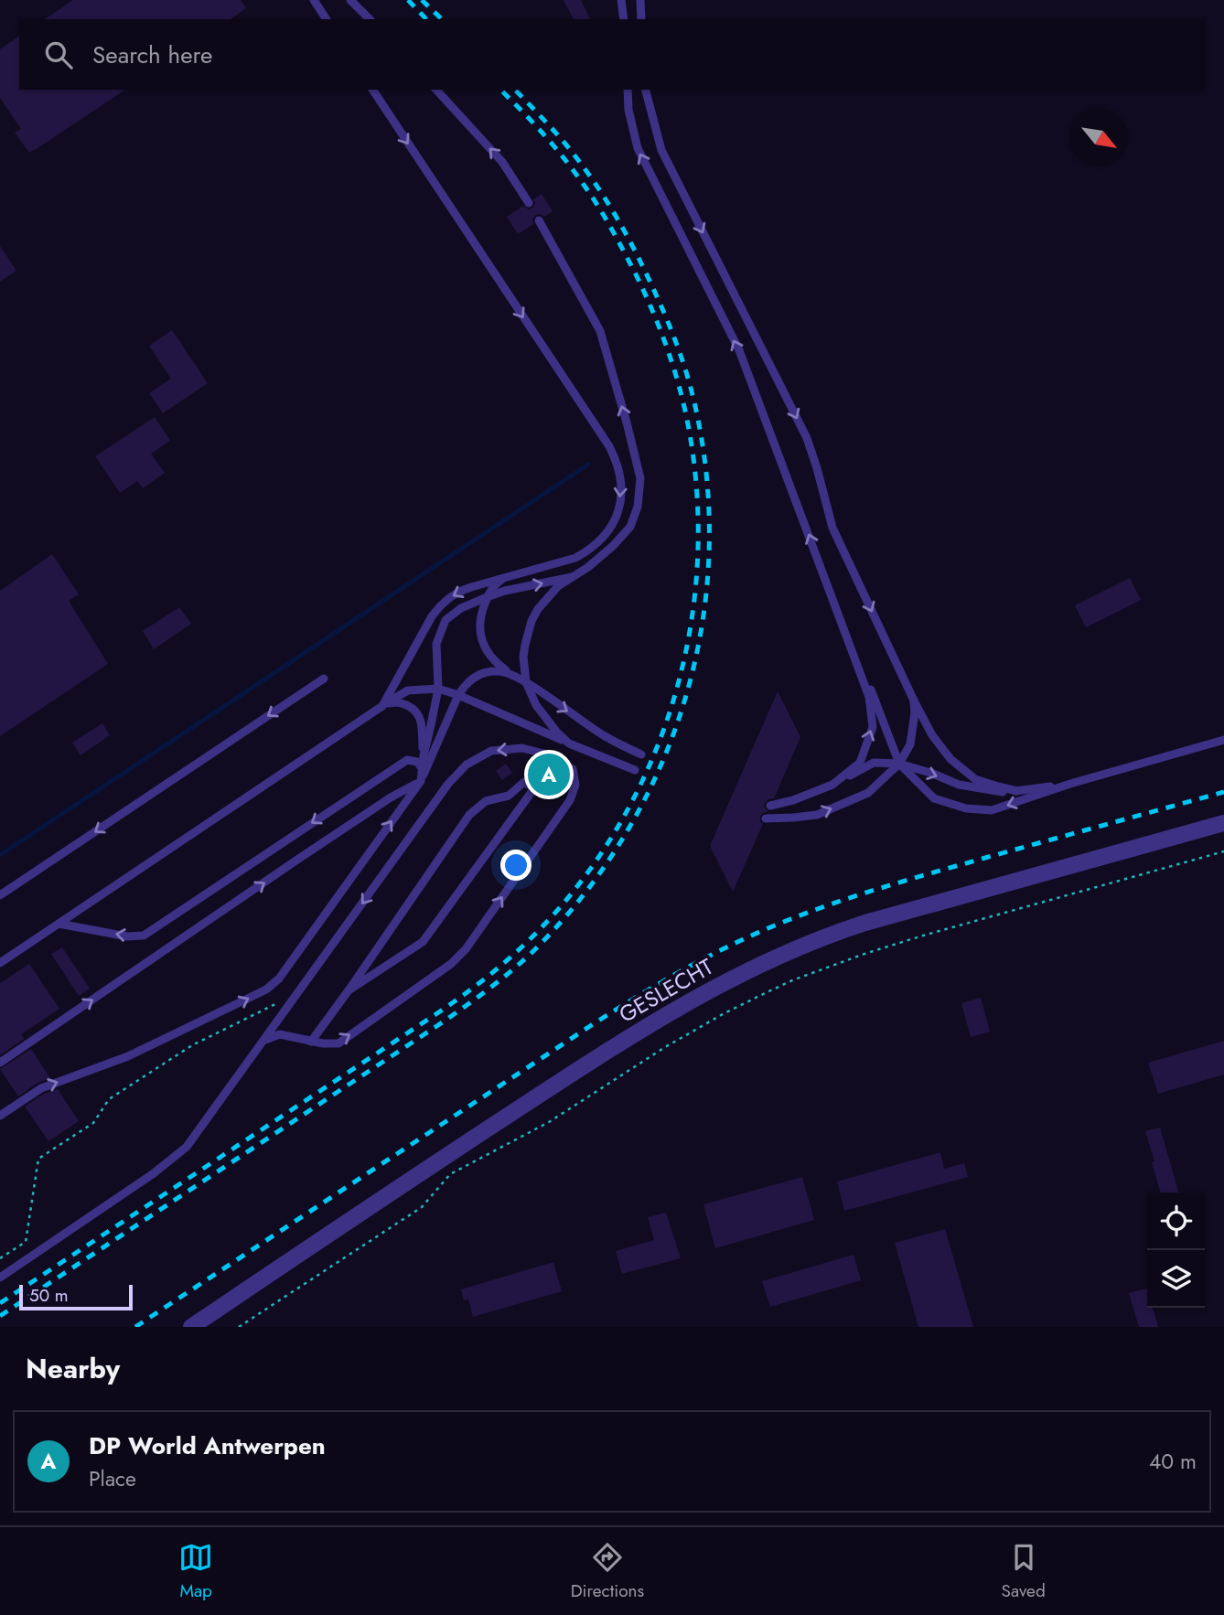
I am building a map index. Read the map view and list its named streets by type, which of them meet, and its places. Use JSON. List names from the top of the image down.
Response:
{
  "streets": {
    "street": ["GESLECHT"]
  },
  "scale_bar": "50 m",
  "north": "bottom right",
  "page": {
    "search": "Search here",
    "pins": "A",
    "scale": "50 m",
    "heading": "Nearby",
    "list": [
      {
        "mark": "A",
        "name": "DP World Antwerpen",
        "note": "Place",
        "value": "40 m"
      }
    ],
    "nav": ["Map", "Directions", "Saved"]
  }
}
